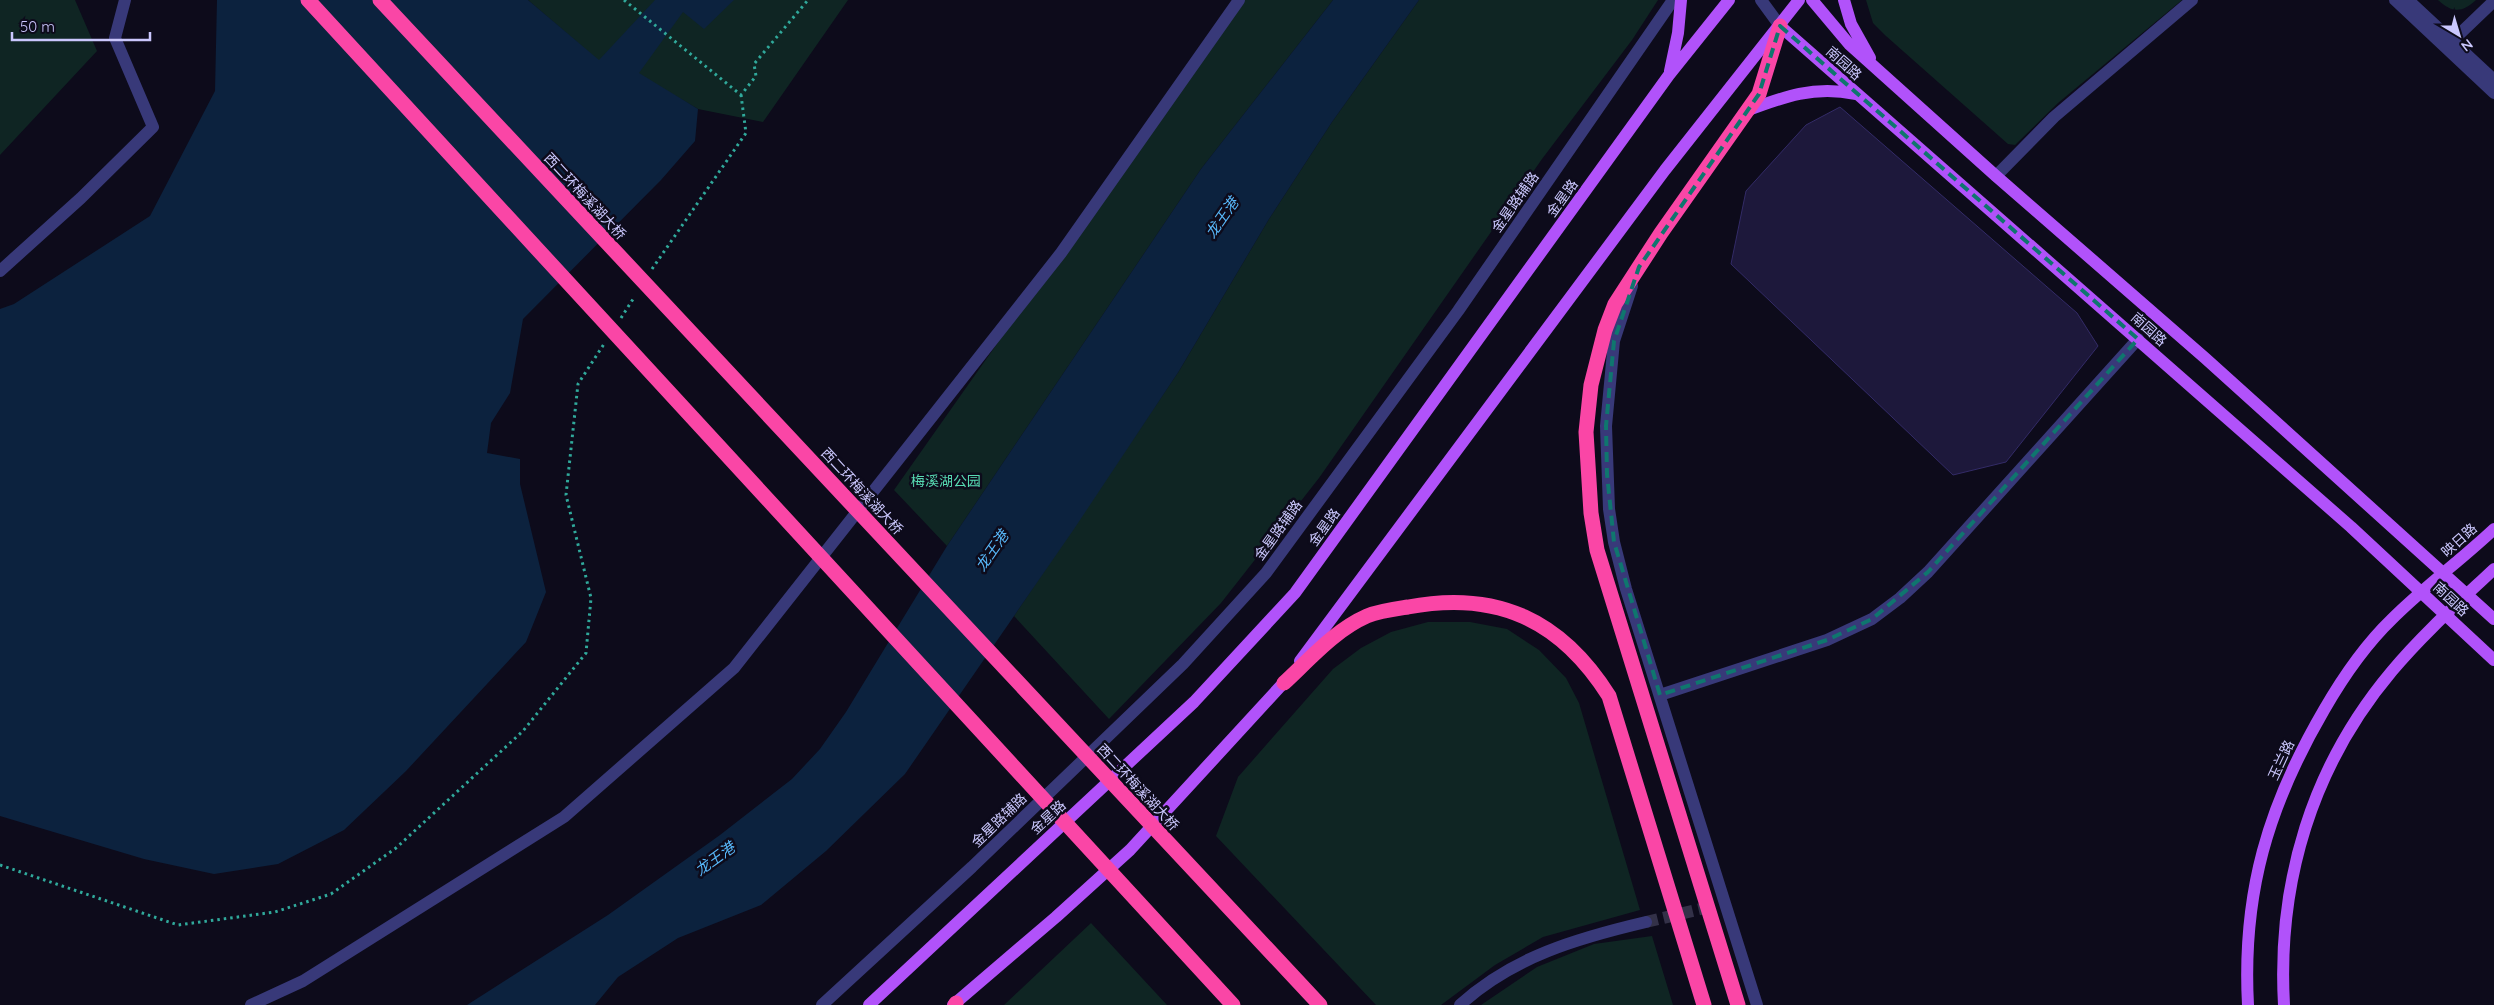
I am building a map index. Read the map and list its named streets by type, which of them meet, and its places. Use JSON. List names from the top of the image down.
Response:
{
  "streets": {
    "highway": ["西二环梅溪湖大桥"],
    "main road": [
      "南园路",
      "金星路",
      "映日路",
      "玉兰路"
    ],
    "street": ["金星路辅路"]
  },
  "crossings": [
    ["南园路", "映日路"],
    ["南园路", "玉兰路"],
    ["映日路", "玉兰路"]
  ],
  "water": ["龙王港"],
  "parks": ["梅溪湖公园"],
  "scale_bar": "50 m",
  "north": "bottom right"
}
